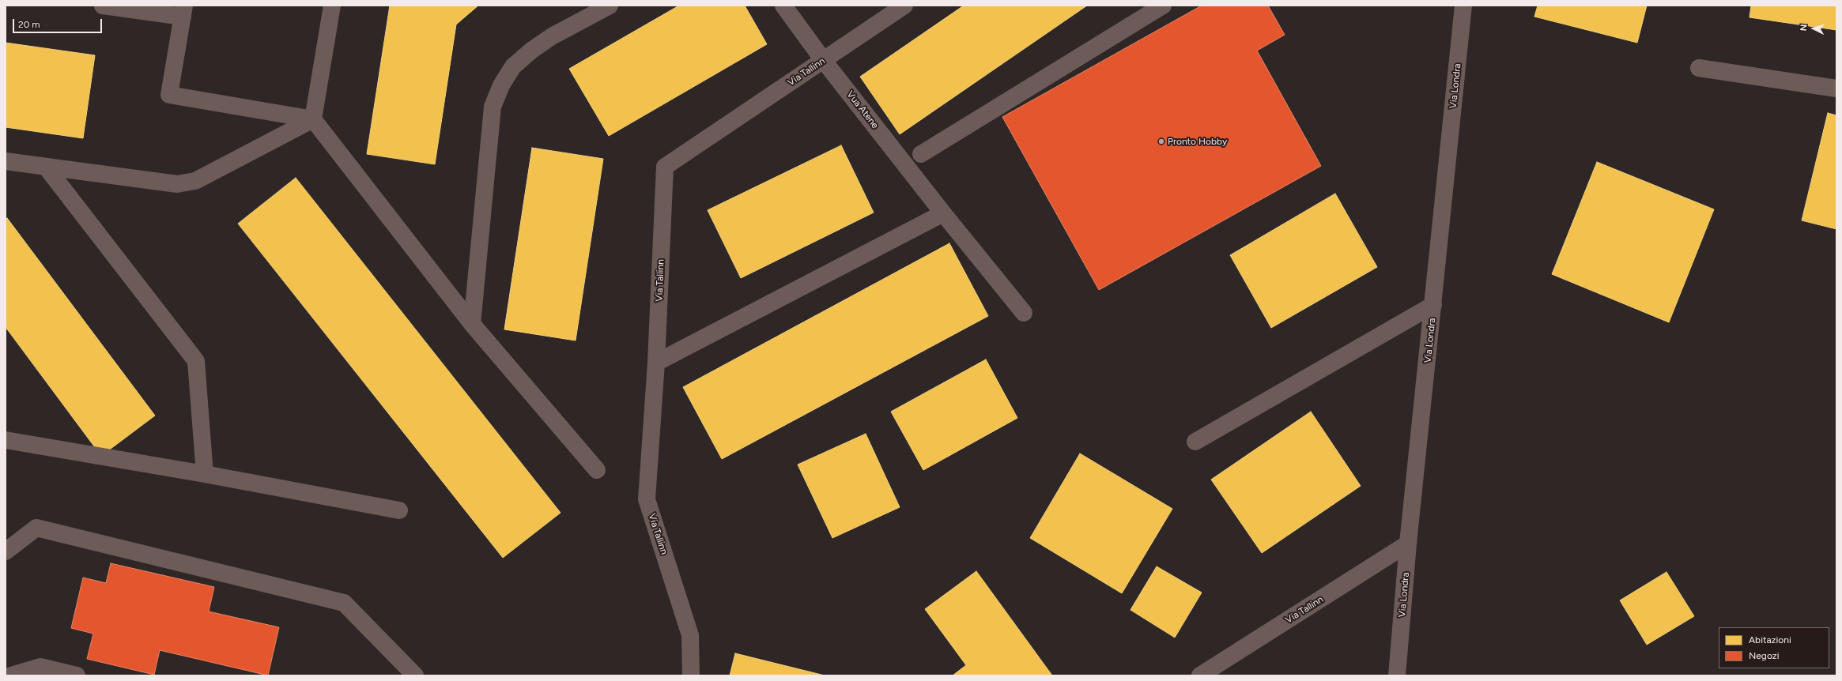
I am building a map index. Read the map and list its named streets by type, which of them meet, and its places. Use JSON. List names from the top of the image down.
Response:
{
  "streets": {
    "street": ["Via Tallinn", "Via Londra", "Vua Atene"]
  },
  "crossings": [
    ["Via Tallinn", "Via Londra"],
    ["Via Tallinn", "Vua Atene"]
  ],
  "places": ["Pronto Hobby"],
  "legend": ["Abitazioni", "Negozi"],
  "scale_bar": "20 m",
  "north": "left"
}
